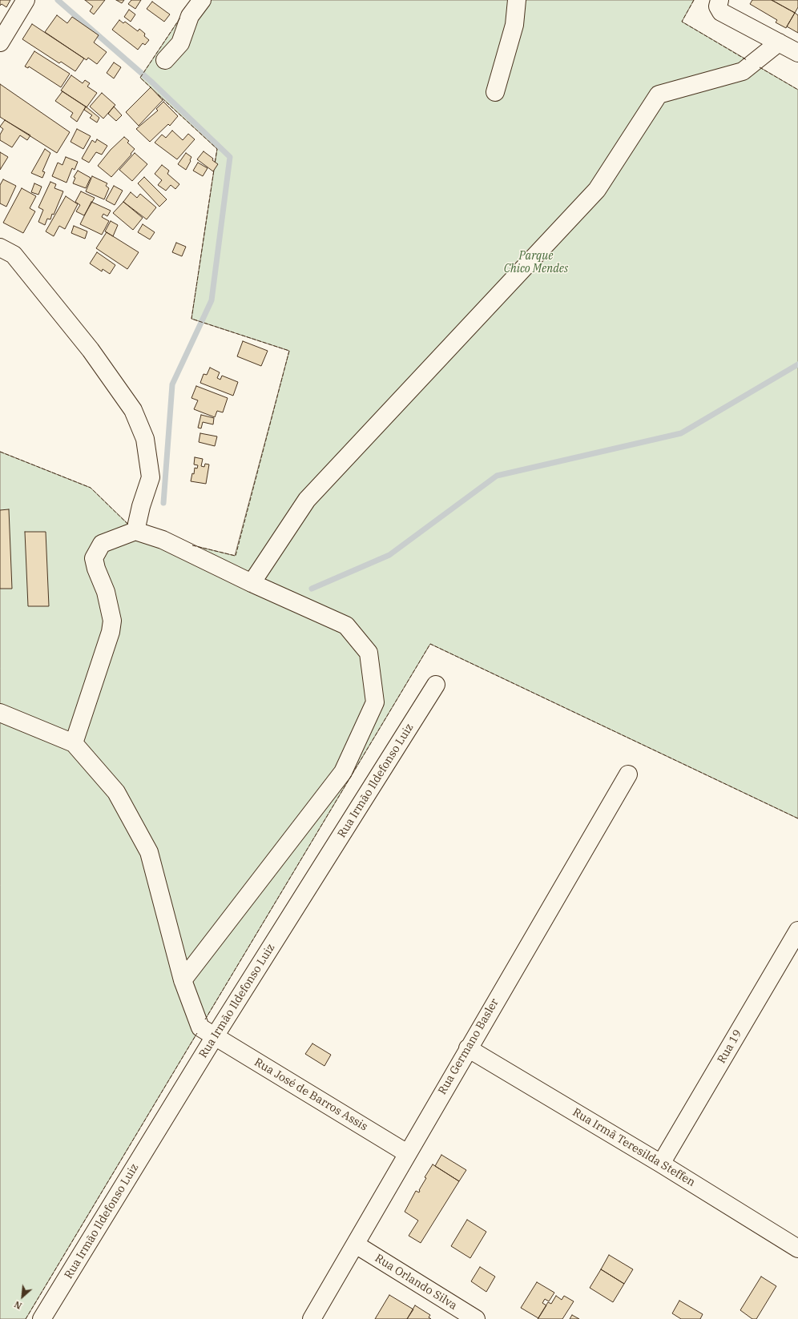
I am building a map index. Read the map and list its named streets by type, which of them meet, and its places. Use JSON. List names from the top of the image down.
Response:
{
  "streets": {
    "street": [
      "Rua Irmão Ildefonso Luiz",
      "Rua Germano Basler",
      "Rua 19",
      "Rua José de Barros Assis",
      "Rua Irmã Teresilda Steffen",
      "Rua Orlando Silva"
    ]
  },
  "crossings": [
    ["Rua Irmão Ildefonso Luiz", "Rua José de Barros Assis"],
    ["Rua Germano Basler", "Rua José de Barros Assis"],
    ["Rua Germano Basler", "Rua Irmã Teresilda Steffen"],
    ["Rua Germano Basler", "Rua Orlando Silva"],
    ["Rua 19", "Rua Irmã Teresilda Steffen"]
  ],
  "parks": ["Parque Chico Mendes"],
  "north": "bottom left"
}
